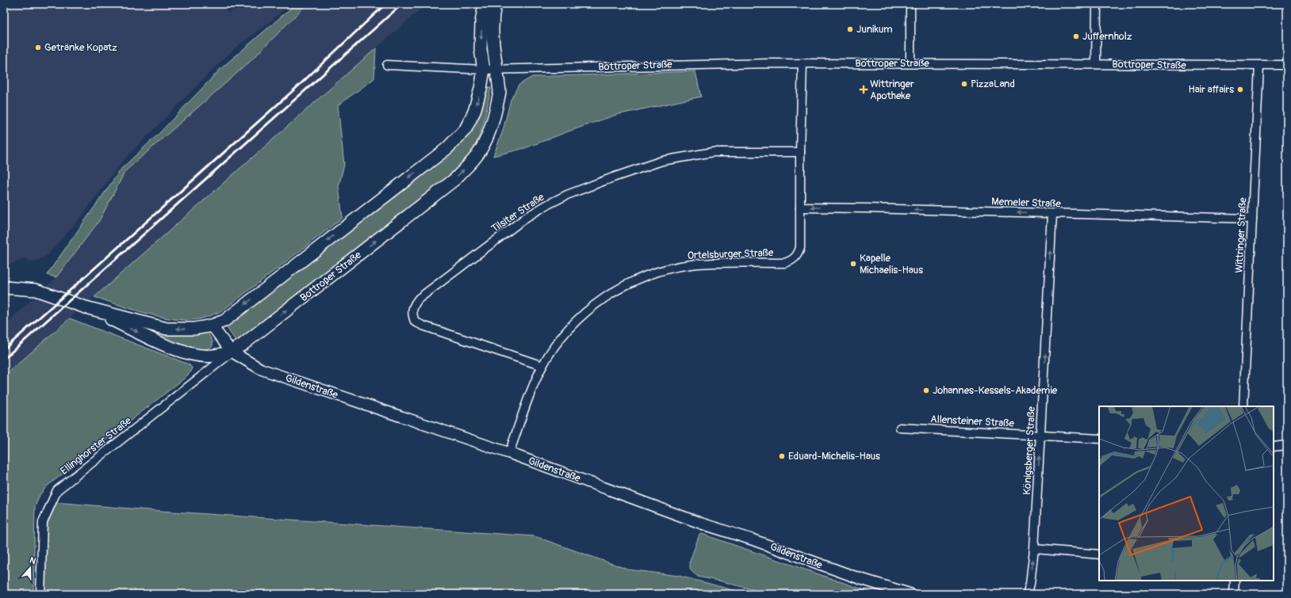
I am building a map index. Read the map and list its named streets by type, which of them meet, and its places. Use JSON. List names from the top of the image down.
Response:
{
  "streets": {
    "main road": ["Bottroper Straße"],
    "street": [
      "Memeler Straße",
      "Tilsiter Straße",
      "Wittringer Straße",
      "Ortelsburger Straße",
      "Gildenstraße",
      "Allensteiner Straße",
      "Ellinghorster Straße",
      "Königsberger Straße"
    ]
  },
  "crossings": [
    ["Bottroper Straße", "Wittringer Straße"],
    ["Bottroper Straße", "Ortelsburger Straße"],
    ["Bottroper Straße", "Gildenstraße"],
    ["Bottroper Straße", "Ellinghorster Straße"],
    ["Memeler Straße", "Wittringer Straße"],
    ["Memeler Straße", "Ortelsburger Straße"],
    ["Memeler Straße", "Königsberger Straße"],
    ["Tilsiter Straße", "Ortelsburger Straße"],
    ["Ortelsburger Straße", "Gildenstraße"],
    ["Gildenstraße", "Ellinghorster Straße"],
    ["Allensteiner Straße", "Königsberger Straße"]
  ],
  "one_way": ["Memeler Straße", "Königsberger Straße"],
  "places": {
    "other": [
      "Junikum",
      "Juffernholz",
      "Getränke Kopatz",
      "PizzaLand",
      "Hair affairs",
      "Kapelle Michaelis-Haus",
      "Johannes-Kessels-Akademie",
      "Eduard-Michelis-Haus"
    ],
    "health": ["Wittringer Apotheke"]
  },
  "north": "top"
}
